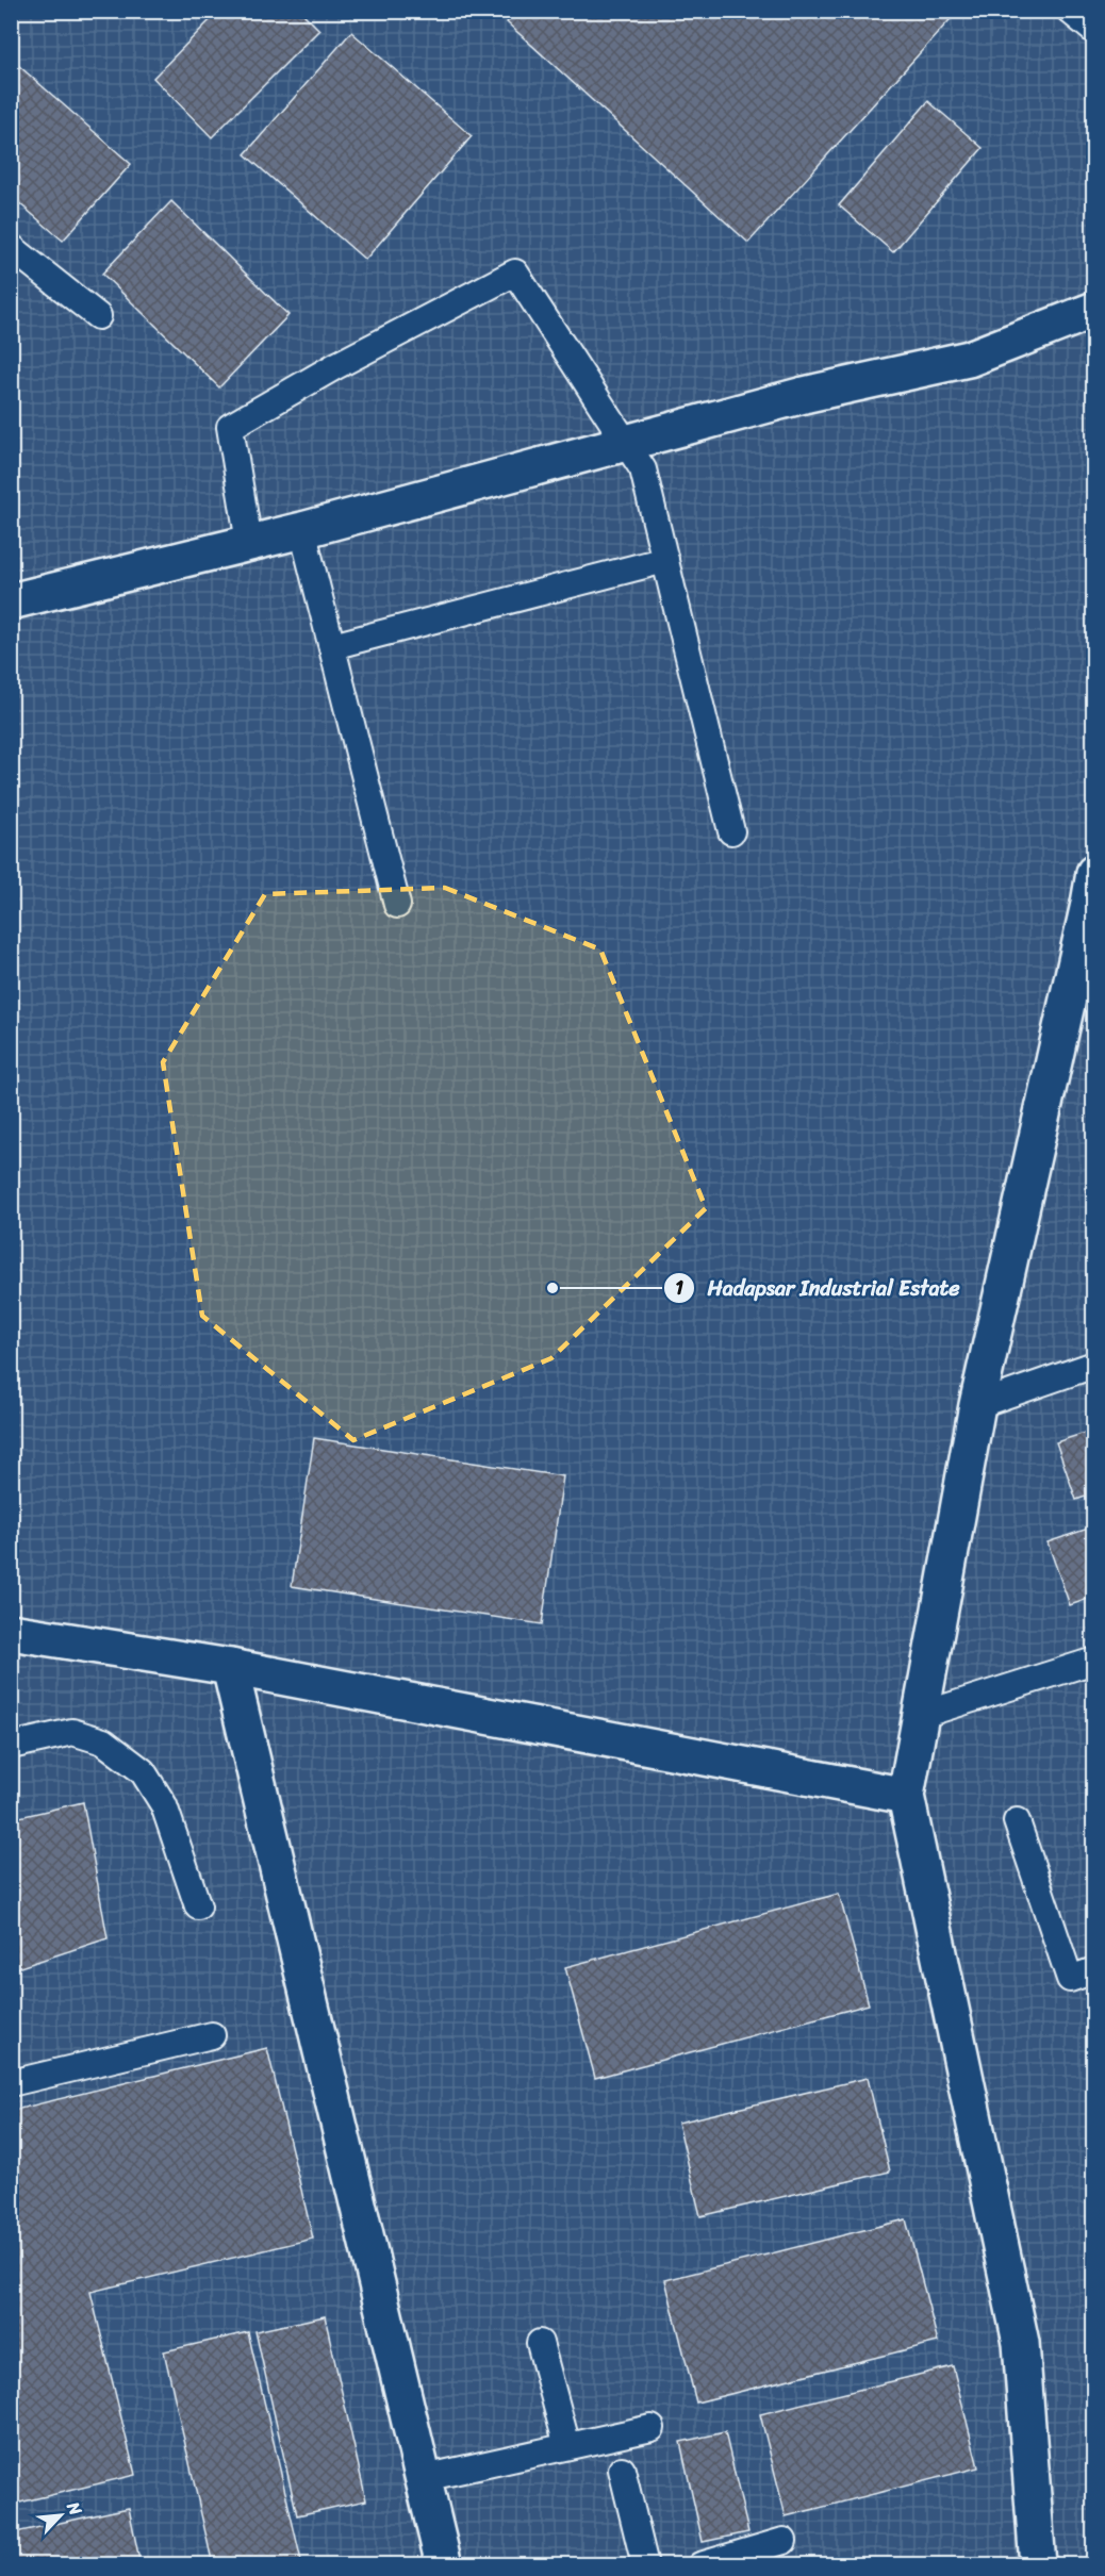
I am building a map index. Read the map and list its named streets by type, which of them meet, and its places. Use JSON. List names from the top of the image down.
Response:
{
  "places": ["Hadapsar Industrial Estate"],
  "north": "top right"
}
